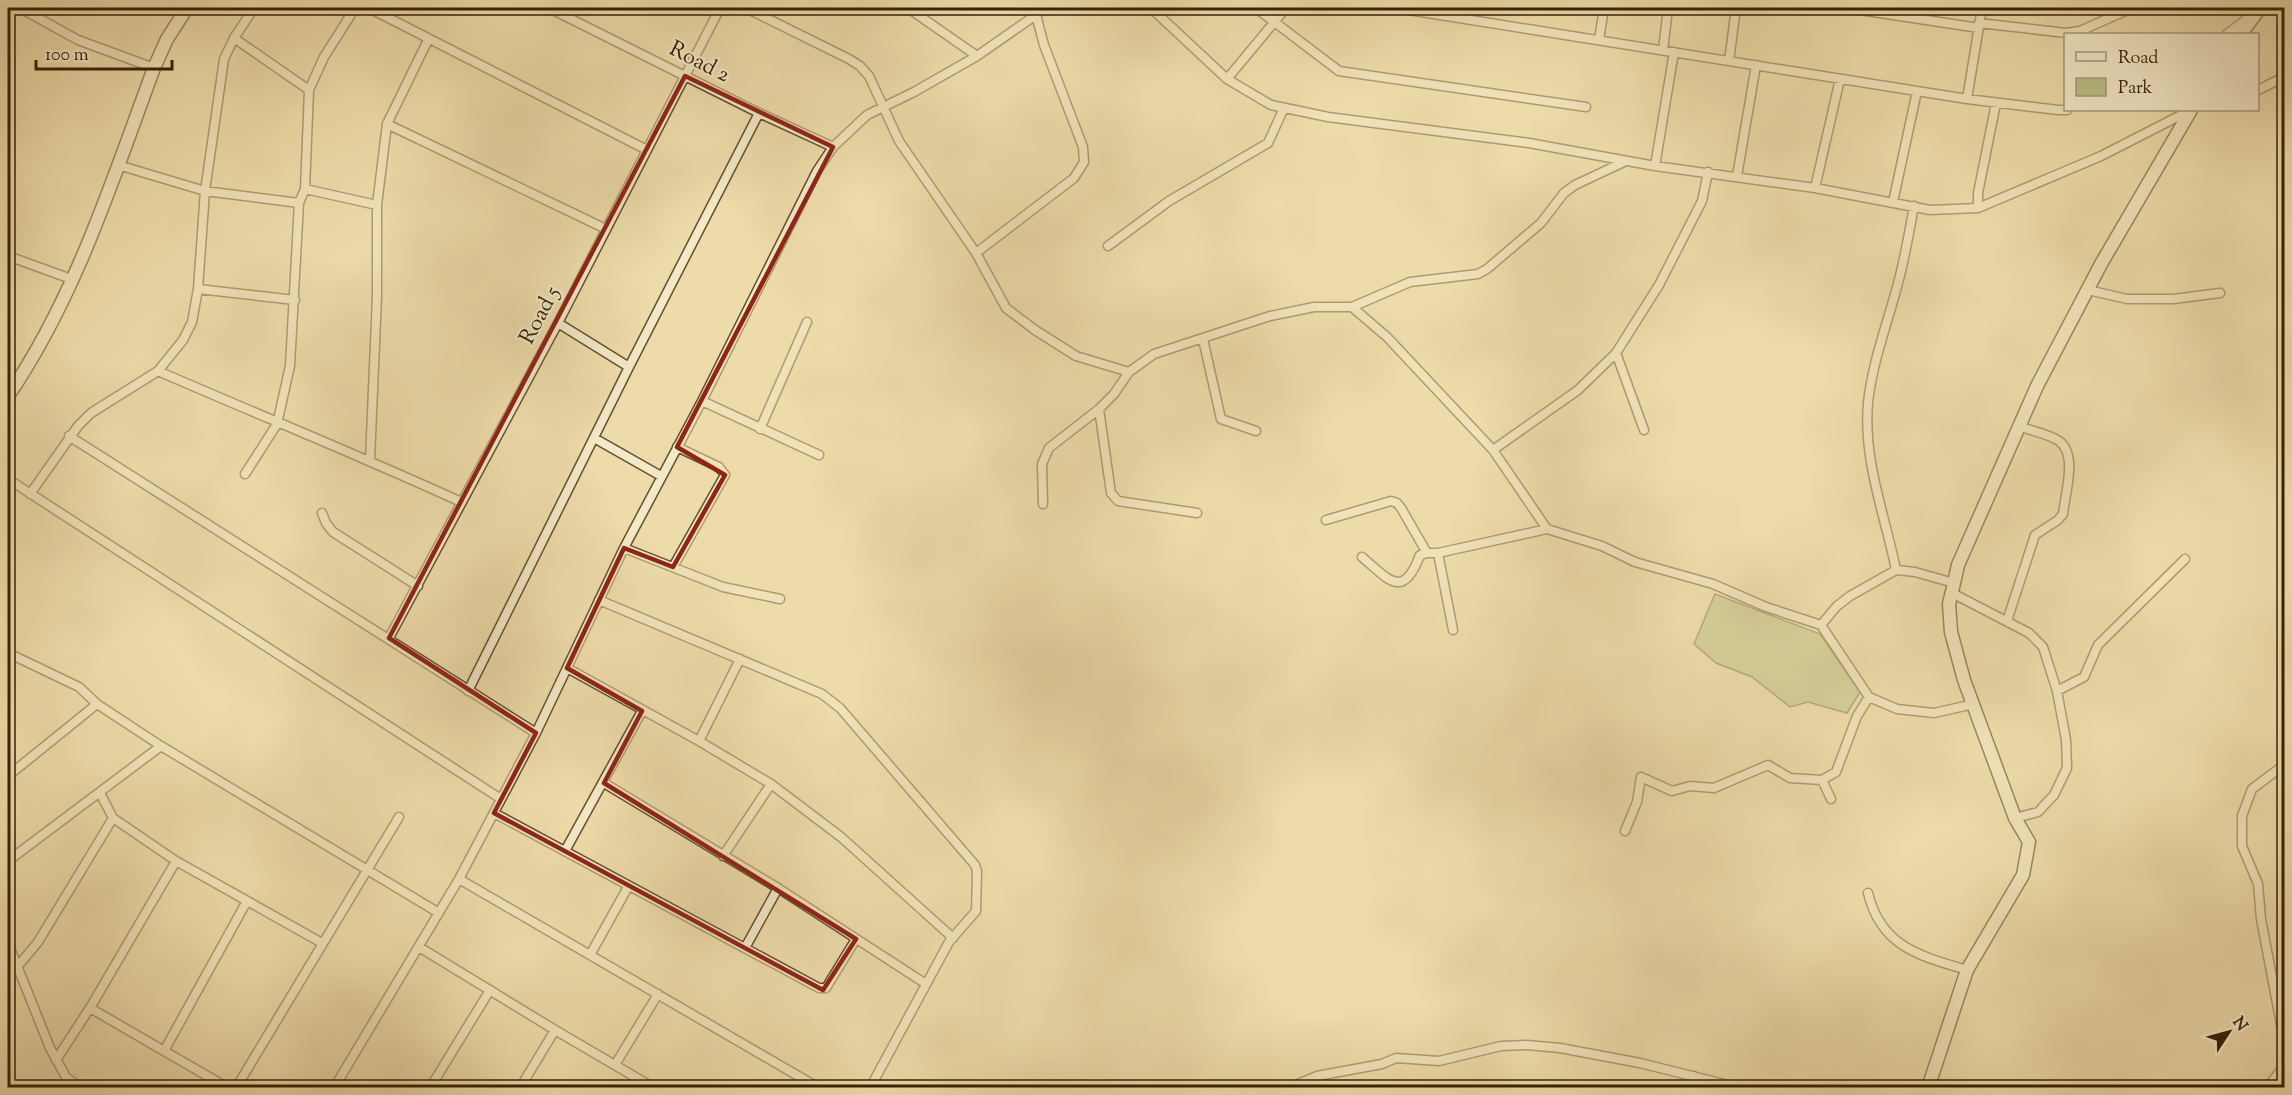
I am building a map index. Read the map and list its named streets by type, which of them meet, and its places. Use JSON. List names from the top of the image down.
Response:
{
  "streets": {
    "street": ["Road 2", "Road 5"]
  },
  "crossings": [
    ["Road 2", "Road 5"]
  ],
  "legend": ["Road", "Park"],
  "scale_bar": "100 m",
  "north": "top right"
}
